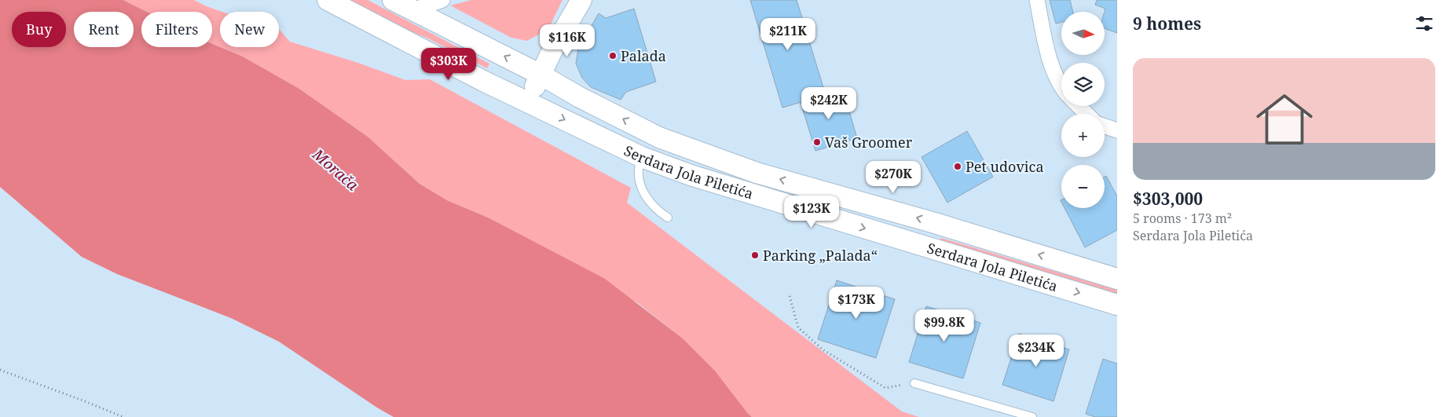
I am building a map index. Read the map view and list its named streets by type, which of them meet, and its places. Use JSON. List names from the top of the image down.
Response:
{
  "streets": {
    "main road": ["Serdara Jola Piletića"]
  },
  "water": ["Morača"],
  "places": [
    "Palada",
    "Vaš Groomer",
    "Pet udovica",
    "Parking „Palada“"
  ],
  "north": "right",
  "page": {
    "heading": "9 homes",
    "map_buttons": ["+", "−"],
    "chip": [
      "Buy",
      "Rent",
      "Filters",
      "New"
    ],
    "price": [
      "$211K",
      "$116K",
      "$303K",
      "$242K",
      "$270K",
      "$123K",
      "$173K",
      "$99.8K",
      "$234K"
    ],
    "list": [
      {
        "name": "$303,000",
        "note": "5 rooms · 173 m² · Serdara Jola Piletića"
      }
    ]
  }
}
